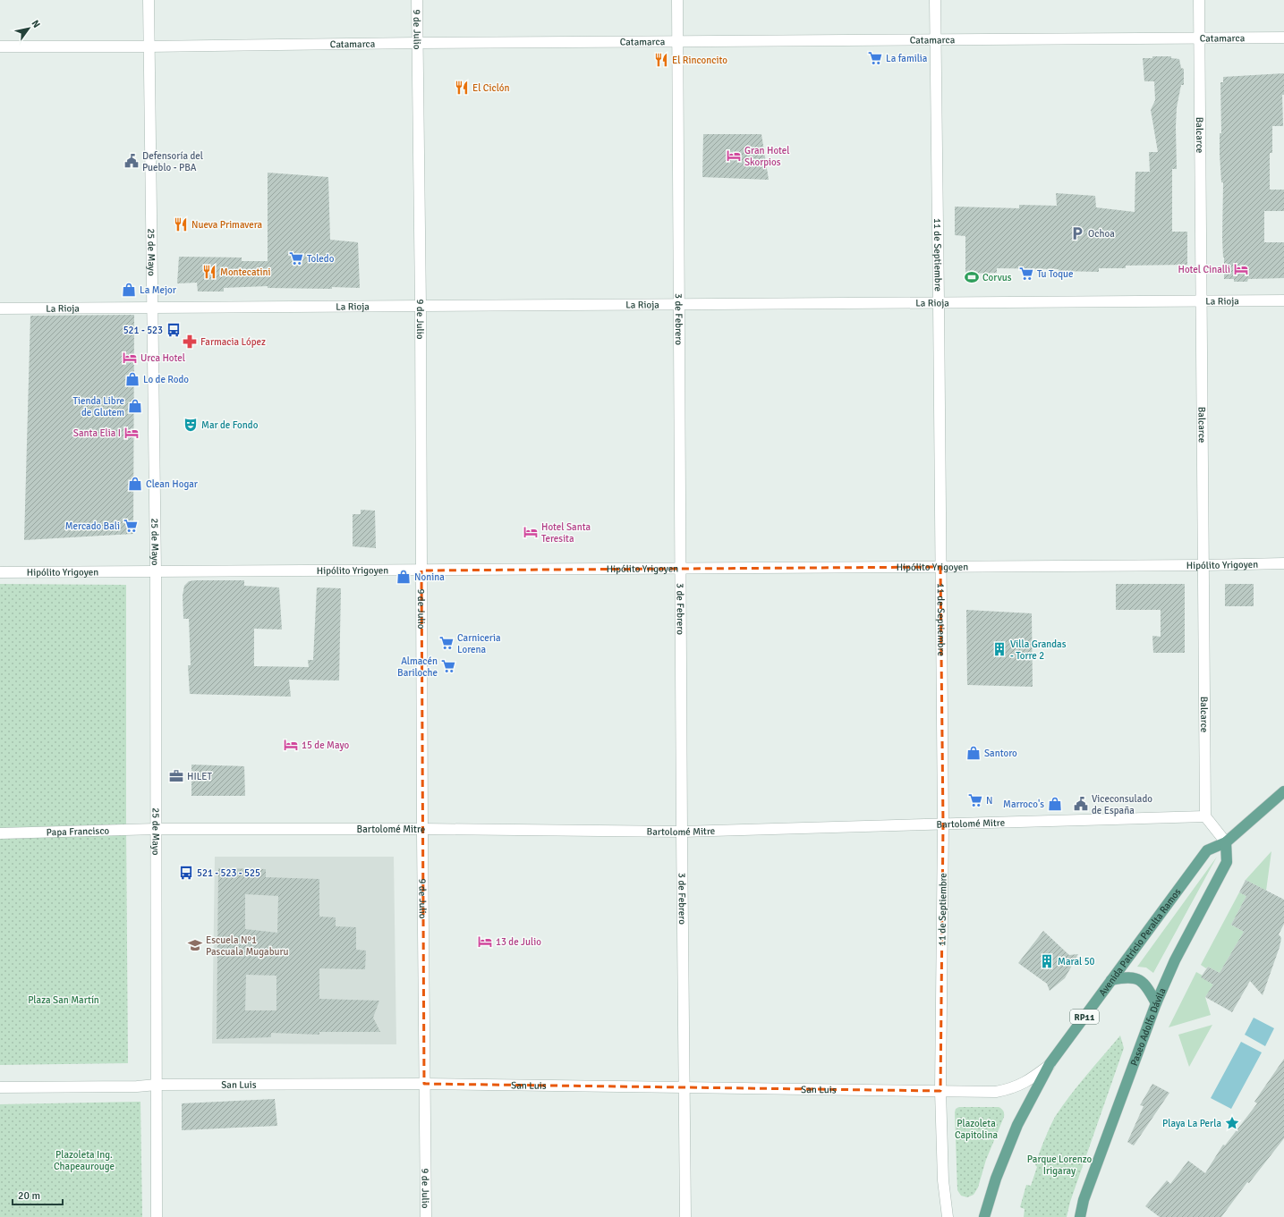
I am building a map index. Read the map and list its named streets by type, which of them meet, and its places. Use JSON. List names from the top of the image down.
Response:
{
  "streets": {
    "main road": ["Avenida Patricio Peralta Ramos", "RP11", "Paseo Adolfo Dávila"],
    "street": [
      "9 de Julio",
      "Catamarca",
      "Balcarce",
      "25 de Mayo",
      "11 de Septiembre",
      "La Rioja",
      "3 de Febrero",
      "Hipólito Yrigoyen",
      "Bartolomé Mitre",
      "Papa Francisco",
      "San Luis"
    ]
  },
  "crossings": [
    ["9 de Julio", "Catamarca"],
    ["9 de Julio", "La Rioja"],
    ["9 de Julio", "Hipólito Yrigoyen"],
    ["9 de Julio", "Bartolomé Mitre"],
    ["9 de Julio", "San Luis"],
    ["Catamarca", "Balcarce"],
    ["Catamarca", "25 de Mayo"],
    ["Catamarca", "11 de Septiembre"],
    ["Catamarca", "3 de Febrero"],
    ["Balcarce", "La Rioja"],
    ["Balcarce", "Hipólito Yrigoyen"],
    ["Balcarce", "Bartolomé Mitre"],
    ["25 de Mayo", "La Rioja"],
    ["25 de Mayo", "Hipólito Yrigoyen"],
    ["25 de Mayo", "Bartolomé Mitre"],
    ["25 de Mayo", "Papa Francisco"],
    ["25 de Mayo", "San Luis"],
    ["11 de Septiembre", "La Rioja"],
    ["11 de Septiembre", "Hipólito Yrigoyen"],
    ["11 de Septiembre", "Bartolomé Mitre"],
    ["11 de Septiembre", "San Luis"],
    ["La Rioja", "3 de Febrero"],
    ["3 de Febrero", "Hipólito Yrigoyen"],
    ["3 de Febrero", "Bartolomé Mitre"],
    ["3 de Febrero", "San Luis"],
    ["Bartolomé Mitre", "Papa Francisco"],
    ["Avenida Patricio Peralta Ramos", "Paseo Adolfo Dávila"],
    ["Avenida Patricio Peralta Ramos", "San Luis"]
  ],
  "parks": [
    "Plaza San Martín",
    "Plazoleta Capitolina",
    "Plazoleta Ing. Chapeaurouge",
    "Parque Lorenzo Irigaray"
  ],
  "places": {
    "supermarket": [
      "La familia",
      "Toledo",
      "Tu Toque",
      "Mercado Bali",
      "Carniceria Lorena",
      "Almacén Bariloche",
      "N"
    ],
    "restaurant": [
      "El Rinconcito",
      "El Ciclón",
      "Nueva Primavera",
      "Montecatini"
    ],
    "hotel": [
      "Gran Hotel Skorpios",
      "Hotel Cinalli",
      "Urca Hotel",
      "Santa Elia I",
      "Hotel Santa Teresita",
      "15 de Mayo",
      "13 de Julio"
    ],
    "public building": ["Defensoría del Pueblo - PBA", "Viceconsulado de España"],
    "parking": ["Ochoa"],
    "sports": ["Corvus"],
    "shop": [
      "La Mejor",
      "Lo de Rodo",
      "Tienda Libre de Glutem",
      "Clean Hogar",
      "Nonina",
      "Santoro",
      "Marroco's"
    ],
    "bus stop": ["521 - 523", "521 - 523 - 525"],
    "pharmacy": ["Farmacia López"],
    "theatre": ["Mar de Fondo"],
    "building": ["Villa Grandas - Torre 2", "Maral 50"],
    "office": ["HILET"],
    "school or university": ["Escuela Nº1 Pascuala Mugaburu"],
    "place": ["Playa La Perla"]
  },
  "scale_bar": "20 m",
  "north": "top right"
}
